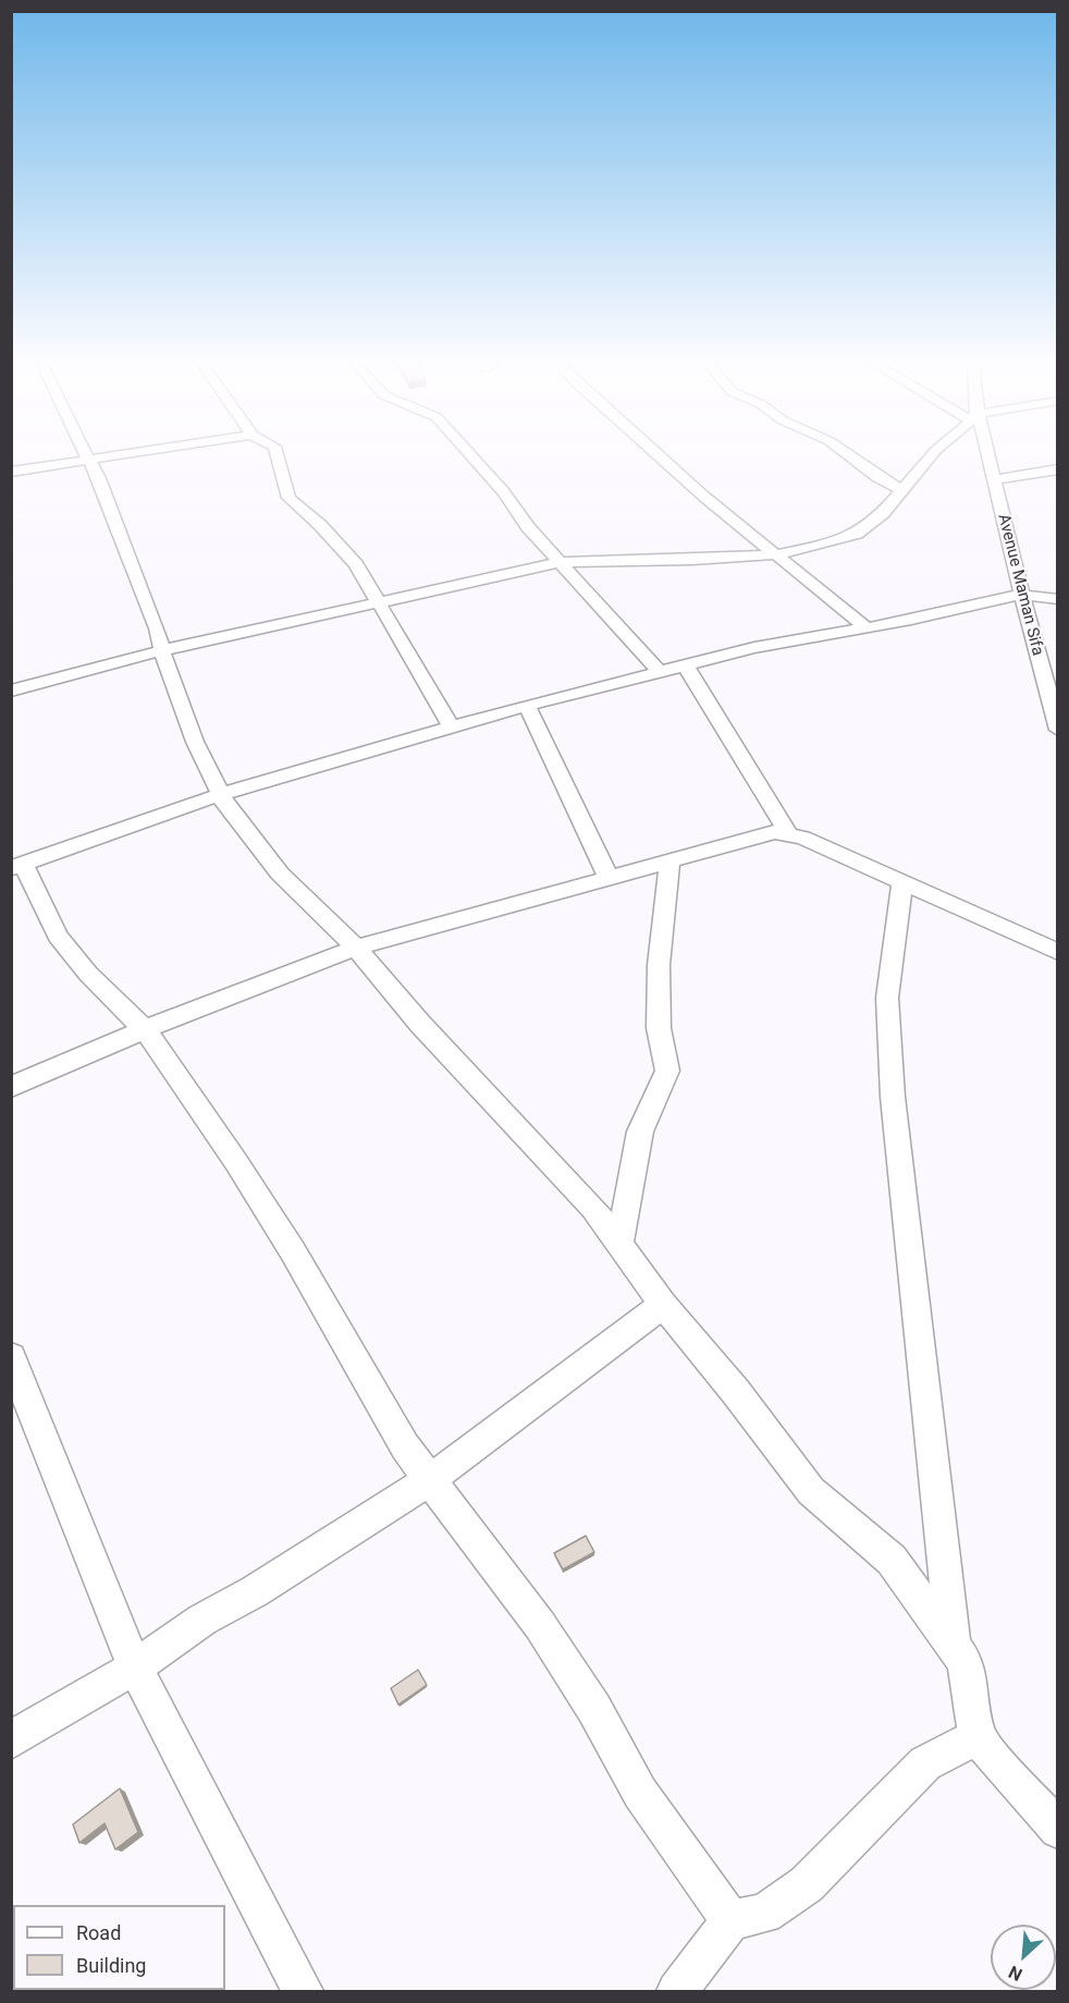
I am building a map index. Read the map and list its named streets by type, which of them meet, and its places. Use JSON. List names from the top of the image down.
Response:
{
  "streets": {
    "street": ["Avenue Maman Sifa"]
  },
  "legend": ["Road", "Building"],
  "north": "bottom left"
}
